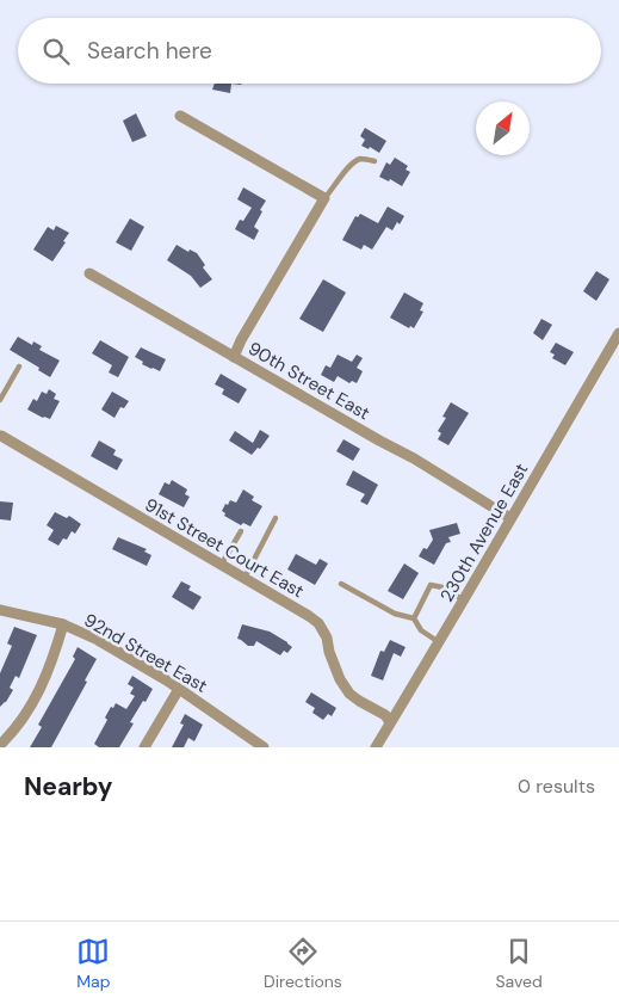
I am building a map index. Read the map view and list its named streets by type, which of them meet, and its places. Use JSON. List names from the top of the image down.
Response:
{
  "streets": {
    "street": [
      "90th Street East",
      "230th Avenue East",
      "91st Street Court East",
      "92nd Street East"
    ]
  },
  "crossings": [
    ["90th Street East", "230th Avenue East"],
    ["230th Avenue East", "91st Street Court East"]
  ],
  "north": "top right",
  "page": {
    "search": "Search here",
    "heading": ["Nearby", "0 results"],
    "nav": ["Map", "Directions", "Saved"]
  }
}
